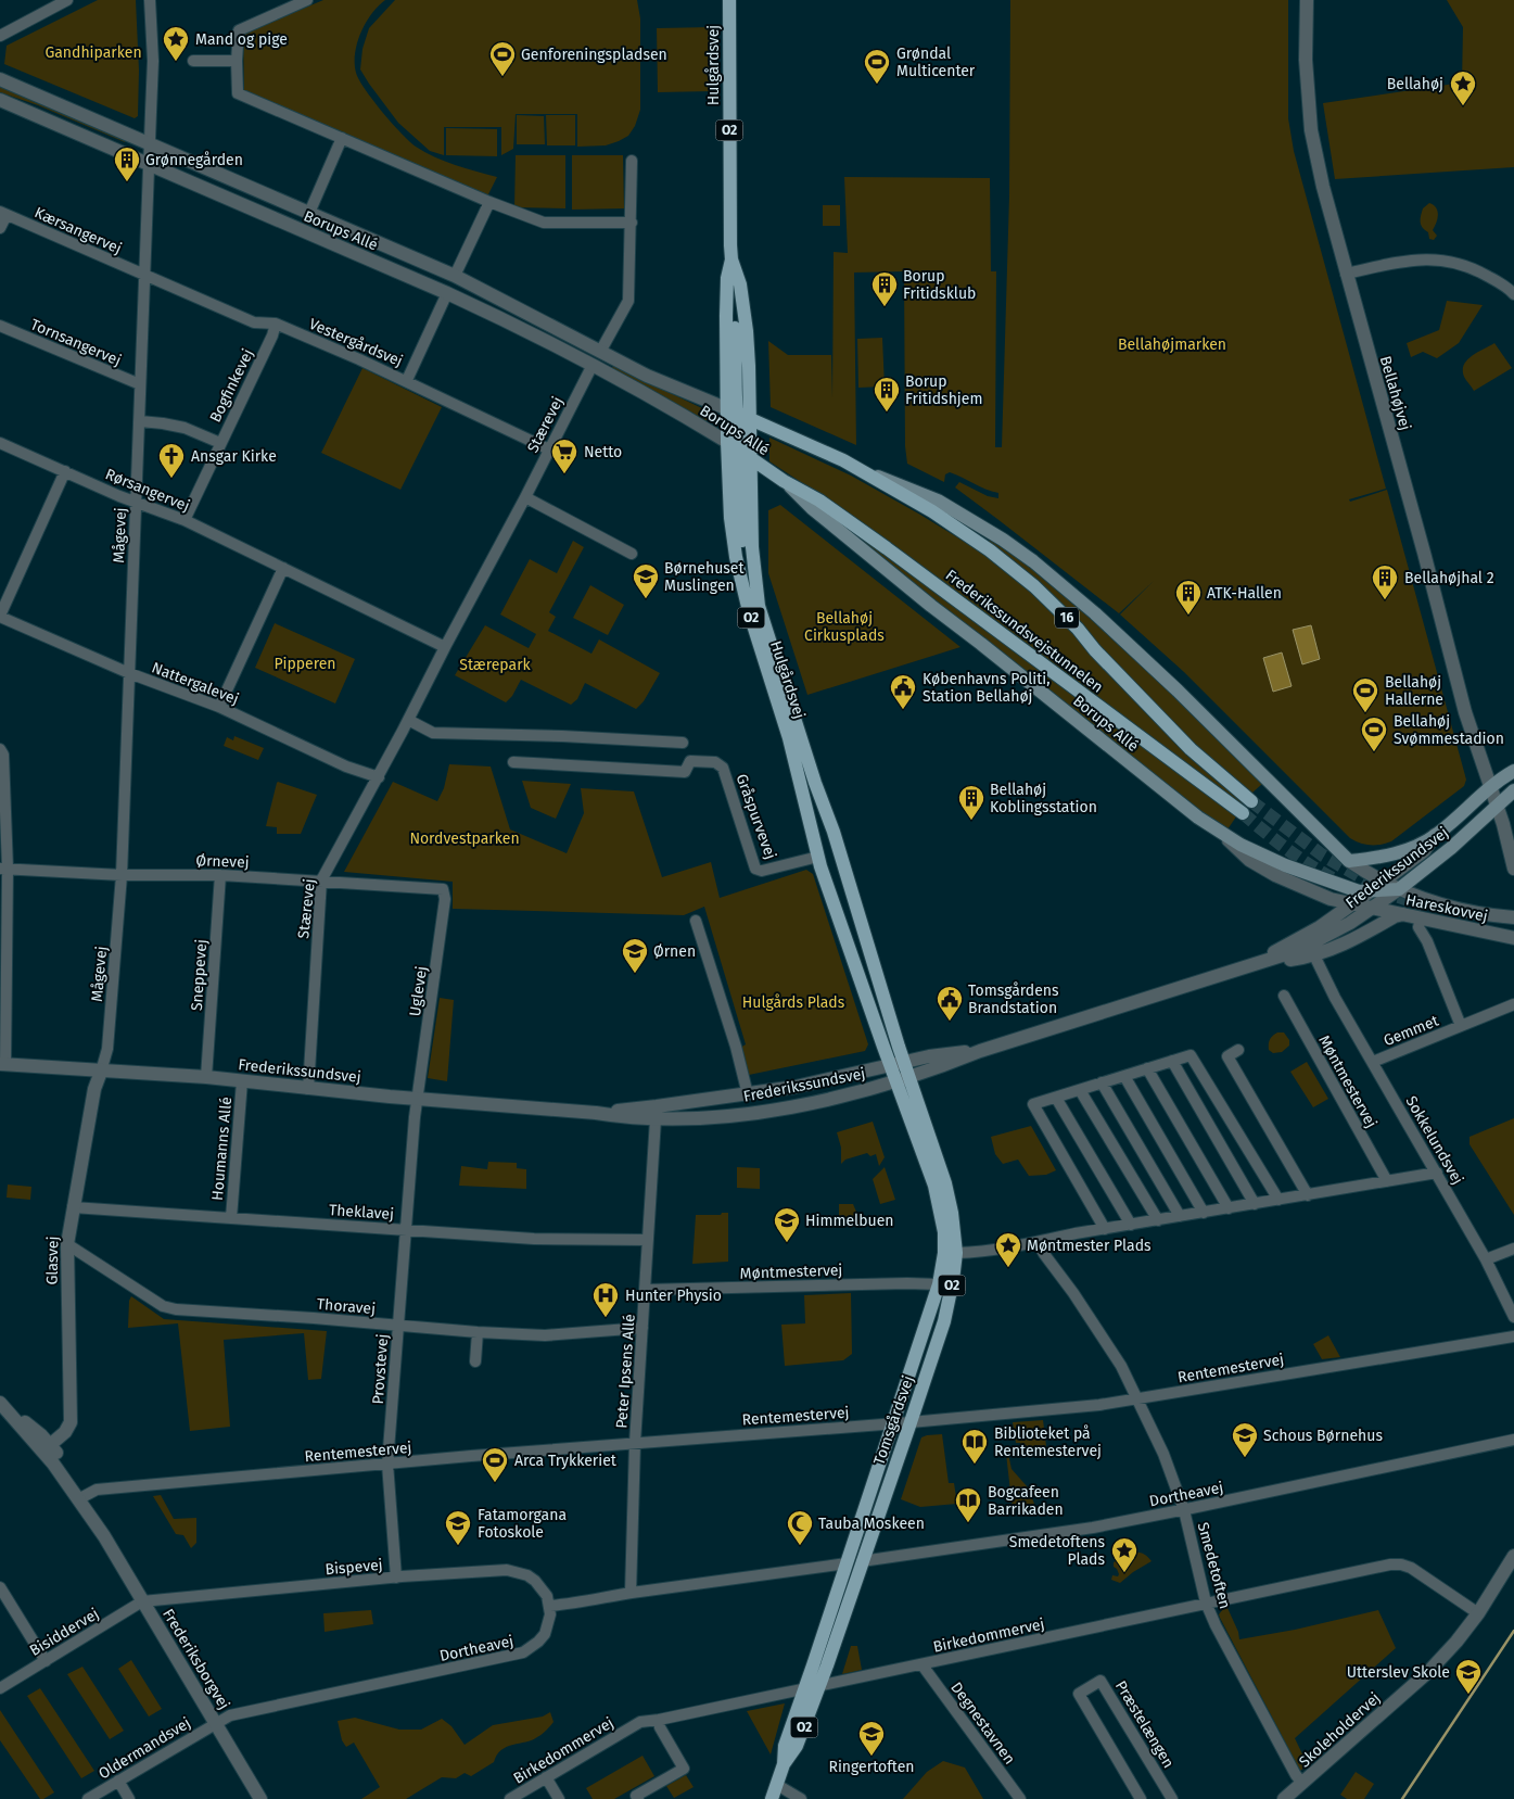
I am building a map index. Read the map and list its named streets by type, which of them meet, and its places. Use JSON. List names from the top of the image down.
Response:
{
  "streets": {
    "main road": [
      "Hulgårdsvej",
      "O2",
      "Borups Allé",
      "16",
      "Frederikssundsvejstunnelen",
      "Frederikssundsvej",
      "Tomsgårdsvej"
    ],
    "street": [
      "Kærsangervej",
      "Tornsangervej",
      "Vestergårdsvej",
      "Bogfinkevej",
      "Bellahøjvej",
      "Stærevej",
      "Rørsangervej",
      "Mågevej",
      "Nattergalevej",
      "Gråspurvevej",
      "Ørnevej",
      "Hareskovvej",
      "Sneppevej",
      "Uglevej",
      "Gemmet",
      "Møntmestervej",
      "Sokkelundsvej",
      "Houmanns Allé",
      "Theklavej",
      "Glasvej",
      "Thoravej",
      "Rentemestervej",
      "Provstevej",
      "Peter Ipsens Allé",
      "Dortheavej",
      "Smedetoften",
      "Bispevej",
      "Bisiddervej",
      "Birkedommervej",
      "Frederiksborgvej",
      "Degnestavnen",
      "Præstelængen",
      "Skoleholdervej",
      "Oldermandsvej"
    ]
  },
  "crossings": [
    ["Hulgårdsvej", "Borups Allé"],
    ["Hulgårdsvej", "Gråspurvevej"],
    ["Hulgårdsvej", "Frederikssundsvej"],
    ["Hulgårdsvej", "Tomsgårdsvej"],
    ["Kærsangervej", "Vestergårdsvej"],
    ["Kærsangervej", "Mågevej"],
    ["Borups Allé", "Stærevej"],
    ["Borups Allé", "Mågevej"],
    ["Borups Allé", "Frederikssundsvejstunnelen"],
    ["Borups Allé", "Frederikssundsvej"],
    ["Borups Allé", "Hareskovvej"],
    ["Tornsangervej", "Mågevej"],
    ["Vestergårdsvej", "Bogfinkevej"],
    ["Vestergårdsvej", "Stærevej"],
    ["Vestergårdsvej", "Mågevej"],
    ["Bogfinkevej", "Rørsangervej"],
    ["Bellahøjvej", "Frederikssundsvej"],
    ["Stærevej", "Rørsangervej"],
    ["Stærevej", "Nattergalevej"],
    ["Stærevej", "Ørnevej"],
    ["Stærevej", "Frederikssundsvej"],
    ["Rørsangervej", "Mågevej"],
    ["Mågevej", "Nattergalevej"],
    ["Mågevej", "Ørnevej"],
    ["Mågevej", "Frederikssundsvej"],
    ["Mågevej", "Glasvej"],
    ["Ørnevej", "Sneppevej"],
    ["Ørnevej", "Uglevej"],
    ["Frederikssundsvej", "Hareskovvej"],
    ["Frederikssundsvej", "Sneppevej"],
    ["Frederikssundsvej", "Uglevej"],
    ["Frederikssundsvej", "Sokkelundsvej"],
    ["Frederikssundsvej", "Houmanns Allé"],
    ["Frederikssundsvej", "Glasvej"],
    ["Frederikssundsvej", "Provstevej"],
    ["Frederikssundsvej", "Peter Ipsens Allé"],
    ["Frederikssundsvej", "Tomsgårdsvej"],
    ["Hareskovvej", "Gemmet"],
    ["Uglevej", "Provstevej"],
    ["Gemmet", "Sokkelundsvej"],
    ["Møntmestervej", "Peter Ipsens Allé"],
    ["Møntmestervej", "Tomsgårdsvej"],
    ["Houmanns Allé", "Theklavej"],
    ["Theklavej", "Glasvej"],
    ["Theklavej", "Provstevej"],
    ["Theklavej", "Peter Ipsens Allé"],
    ["Glasvej", "Thoravej"],
    ["Glasvej", "Frederiksborgvej"],
    ["Thoravej", "Provstevej"],
    ["Thoravej", "Peter Ipsens Allé"],
    ["Rentemestervej", "Provstevej"],
    ["Rentemestervej", "Peter Ipsens Allé"],
    ["Rentemestervej", "Tomsgårdsvej"],
    ["Rentemestervej", "Smedetoften"],
    ["Rentemestervej", "Frederiksborgvej"],
    ["Provstevej", "Bispevej"],
    ["Tomsgårdsvej", "Dortheavej"],
    ["Tomsgårdsvej", "Birkedommervej"],
    ["Dortheavej", "Smedetoften"],
    ["Dortheavej", "Bispevej"],
    ["Dortheavej", "Frederiksborgvej"],
    ["Dortheavej", "Oldermandsvej"],
    ["Smedetoften", "Birkedommervej"],
    ["Smedetoften", "Skoleholdervej"],
    ["Bispevej", "Bisiddervej"],
    ["Bispevej", "Frederiksborgvej"],
    ["Bisiddervej", "Frederiksborgvej"],
    ["Birkedommervej", "Degnestavnen"],
    ["Birkedommervej", "Skoleholdervej"],
    ["Frederiksborgvej", "Oldermandsvej"]
  ],
  "parks": [
    "Gandhiparken",
    "Bellahøjmarken",
    "Bellahøj Cirkusplads",
    "Pipperen",
    "Stærepark",
    "Nordvestparken",
    "Hulgårds Plads"
  ],
  "places": {
    "place": [
      "Mand og pige",
      "Bellahøj",
      "Møntmester Plads",
      "Smedetoftens Plads"
    ],
    "sports": [
      "Genforeningspladsen",
      "Grøndal Multicenter",
      "Bellahøj Hallerne",
      "Bellahøj Svømmestadion",
      "Arca Trykkeriet"
    ],
    "building": [
      "Grønnegården",
      "Borup Fritidsklub",
      "Borup Fritidshjem",
      "Bellahøjhal 2",
      "ATK-Hallen",
      "Bellahøj Koblingsstation"
    ],
    "supermarket": ["Netto"],
    "church": ["Ansgar Kirke"],
    "school or university": [
      "Børnehuset Muslingen",
      "Ørnen",
      "Himmelbuen",
      "Schous Børnehus",
      "Fatamorgana Fotoskole",
      "Utterslev Skole",
      "Ringertoften"
    ],
    "public building": ["Københavns Politi, Station Bellahøj", "Tomsgårdens Brandstation"],
    "hospital": ["Hunter Physio"],
    "library": ["Biblioteket på Rentemestervej", "Bogcafeen Barrikaden"],
    "mosque": ["Tauba Moskeen"]
  }
}
